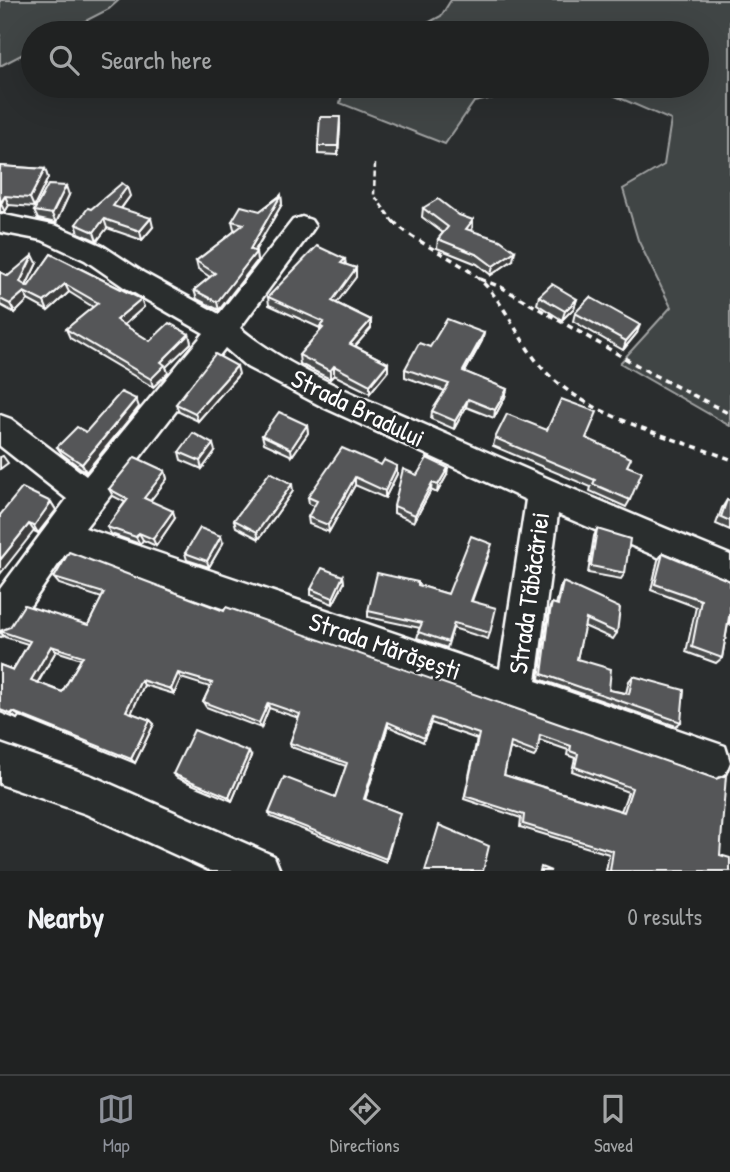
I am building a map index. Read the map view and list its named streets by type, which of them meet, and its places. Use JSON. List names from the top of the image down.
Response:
{
  "streets": {
    "street": ["Strada Bradului", "Strada Tăbăcăriei", "Strada Mărășești"]
  },
  "crossings": [
    ["Strada Bradului", "Strada Tăbăcăriei"],
    ["Strada Tăbăcăriei", "Strada Mărășești"]
  ],
  "page": {
    "search": "Search here",
    "heading": ["Nearby", "0 results"],
    "nav": ["Map", "Directions", "Saved"]
  }
}
